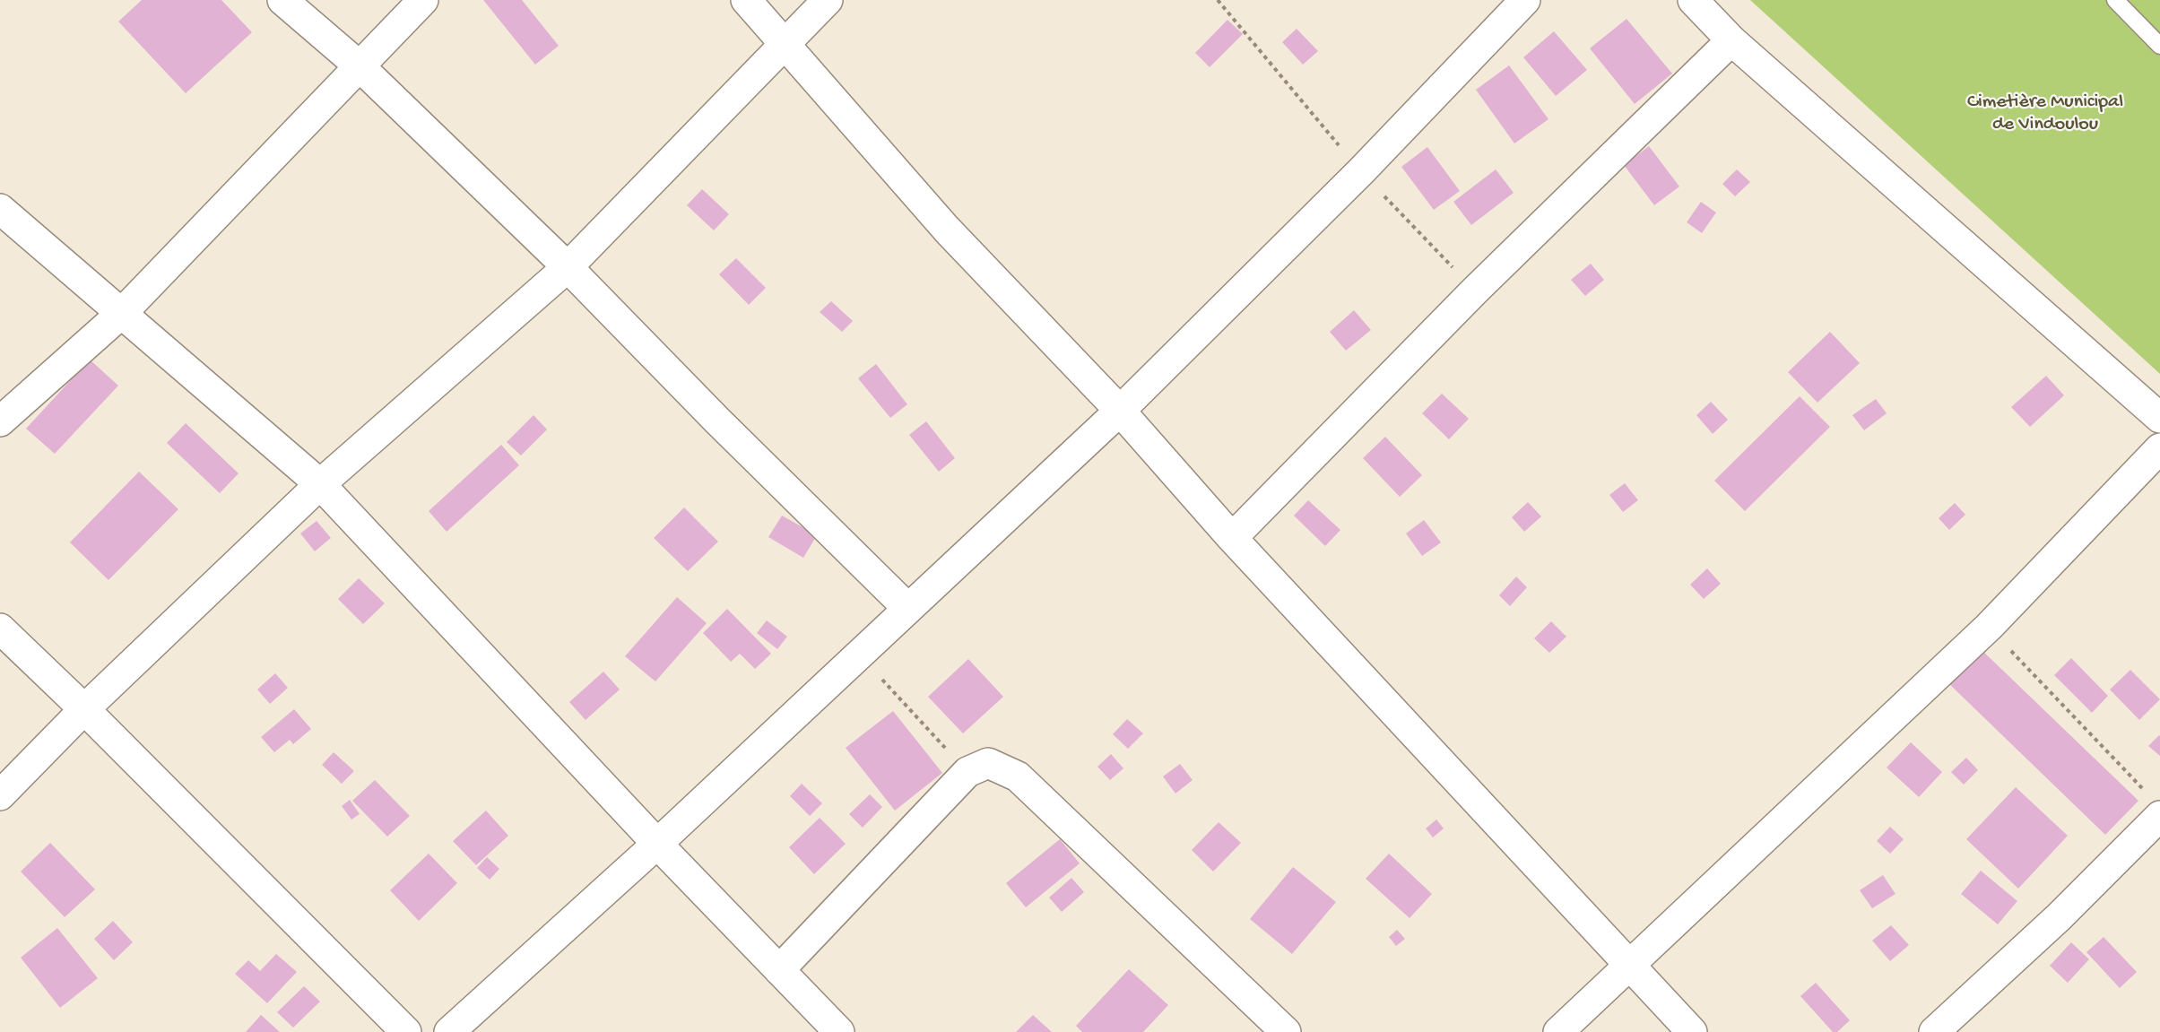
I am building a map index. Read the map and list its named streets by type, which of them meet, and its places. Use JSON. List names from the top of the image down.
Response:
{
  "parks": ["Cimetière Municipal de Vindoulou"]
}
